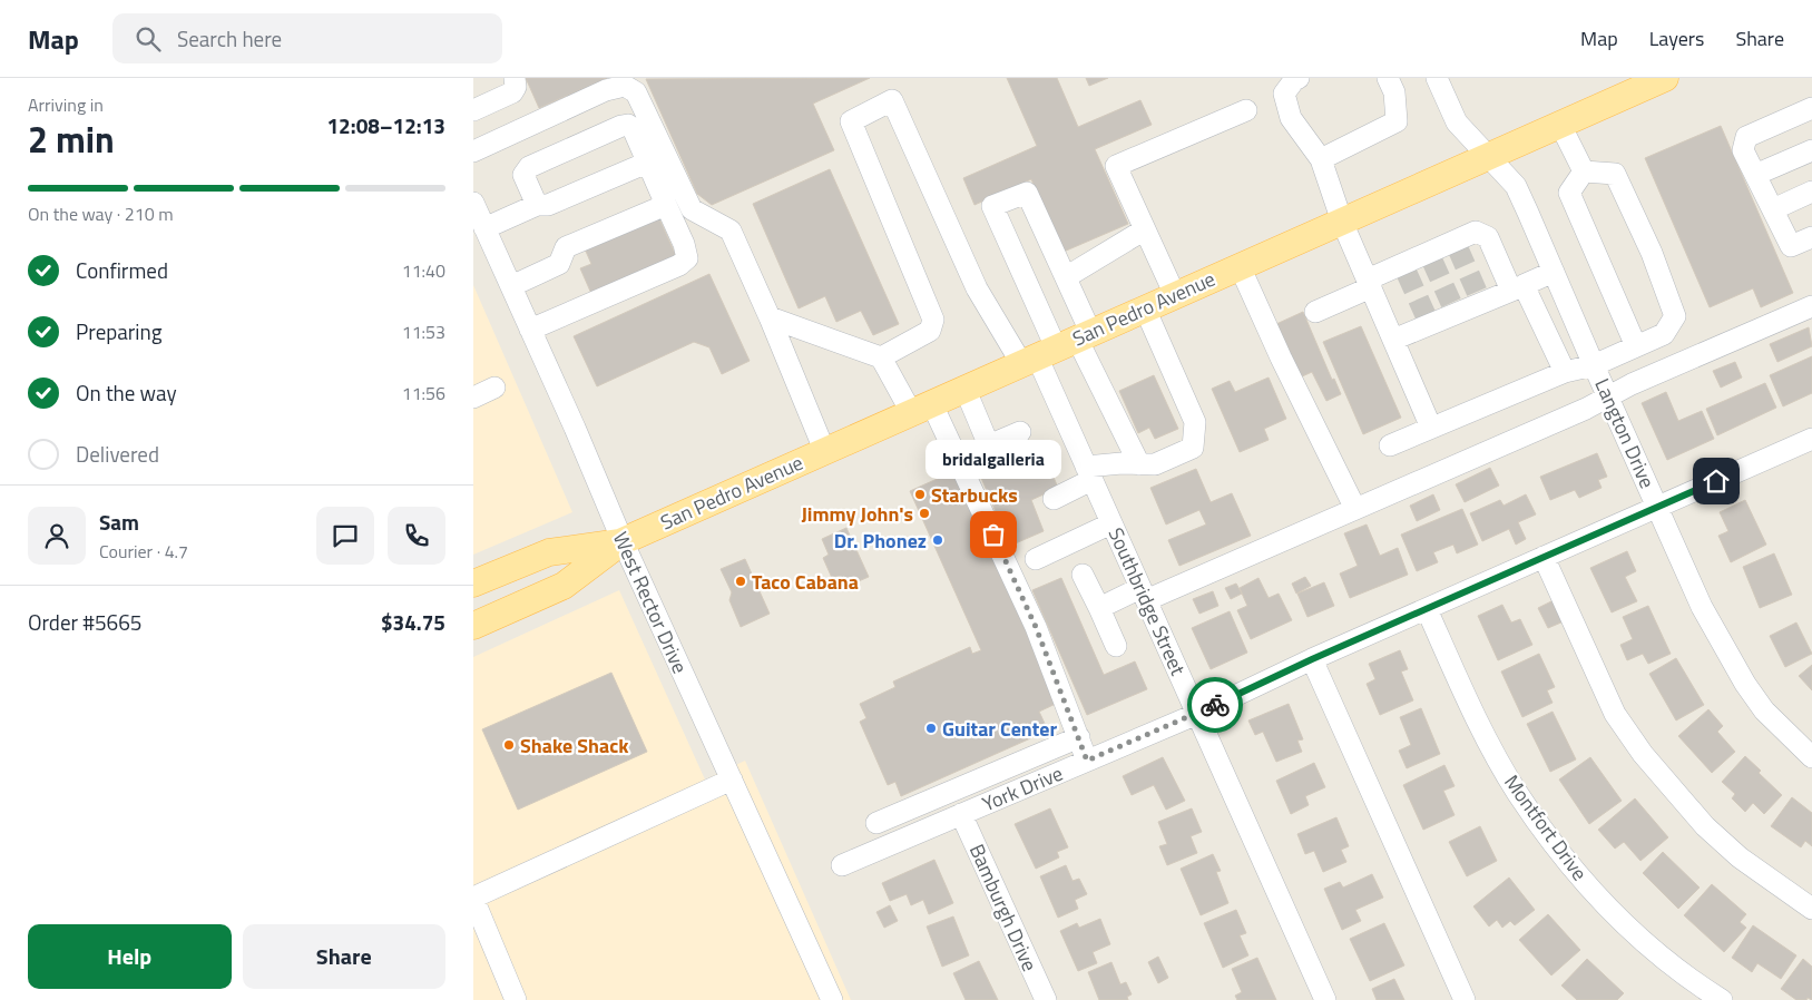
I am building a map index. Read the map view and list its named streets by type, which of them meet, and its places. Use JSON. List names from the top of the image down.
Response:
{
  "streets": {
    "main road": ["San Pedro Avenue"],
    "street": [
      "Langton Drive",
      "Southbridge Street",
      "West Rector Drive",
      "York Drive",
      "Montfort Drive",
      "Bamburgh Drive"
    ]
  },
  "crossings": [
    ["San Pedro Avenue", "Langton Drive"],
    ["San Pedro Avenue", "Southbridge Street"],
    ["San Pedro Avenue", "West Rector Drive"],
    ["Langton Drive", "York Drive"],
    ["Southbridge Street", "York Drive"],
    ["York Drive", "Montfort Drive"],
    ["York Drive", "Bamburgh Drive"]
  ],
  "places": [
    "Starbucks",
    "Jimmy John's",
    "bridalgalleria",
    "Dr. Phonez",
    "Taco Cabana",
    "Guitar Center",
    "Shake Shack"
  ],
  "page": {
    "header": "Map",
    "search": "Search here",
    "nav": ["Map", "Layers", "Share"],
    "heading": ["2 min", "Arriving in", "12:08–12:13"],
    "panel": [
      "Sam",
      "Courier · 4.7",
      "Order #5665",
      "$34.75"
    ],
    "bar": "On the way · 210 m",
    "list": [
      ["Confirmed", "11:40"],
      ["Preparing", "11:53"],
      ["On the way", "11:56"],
      "Delivered"
    ],
    "bubble": "bridalgalleria",
    "buttons": ["Help", "Share"]
  }
}
